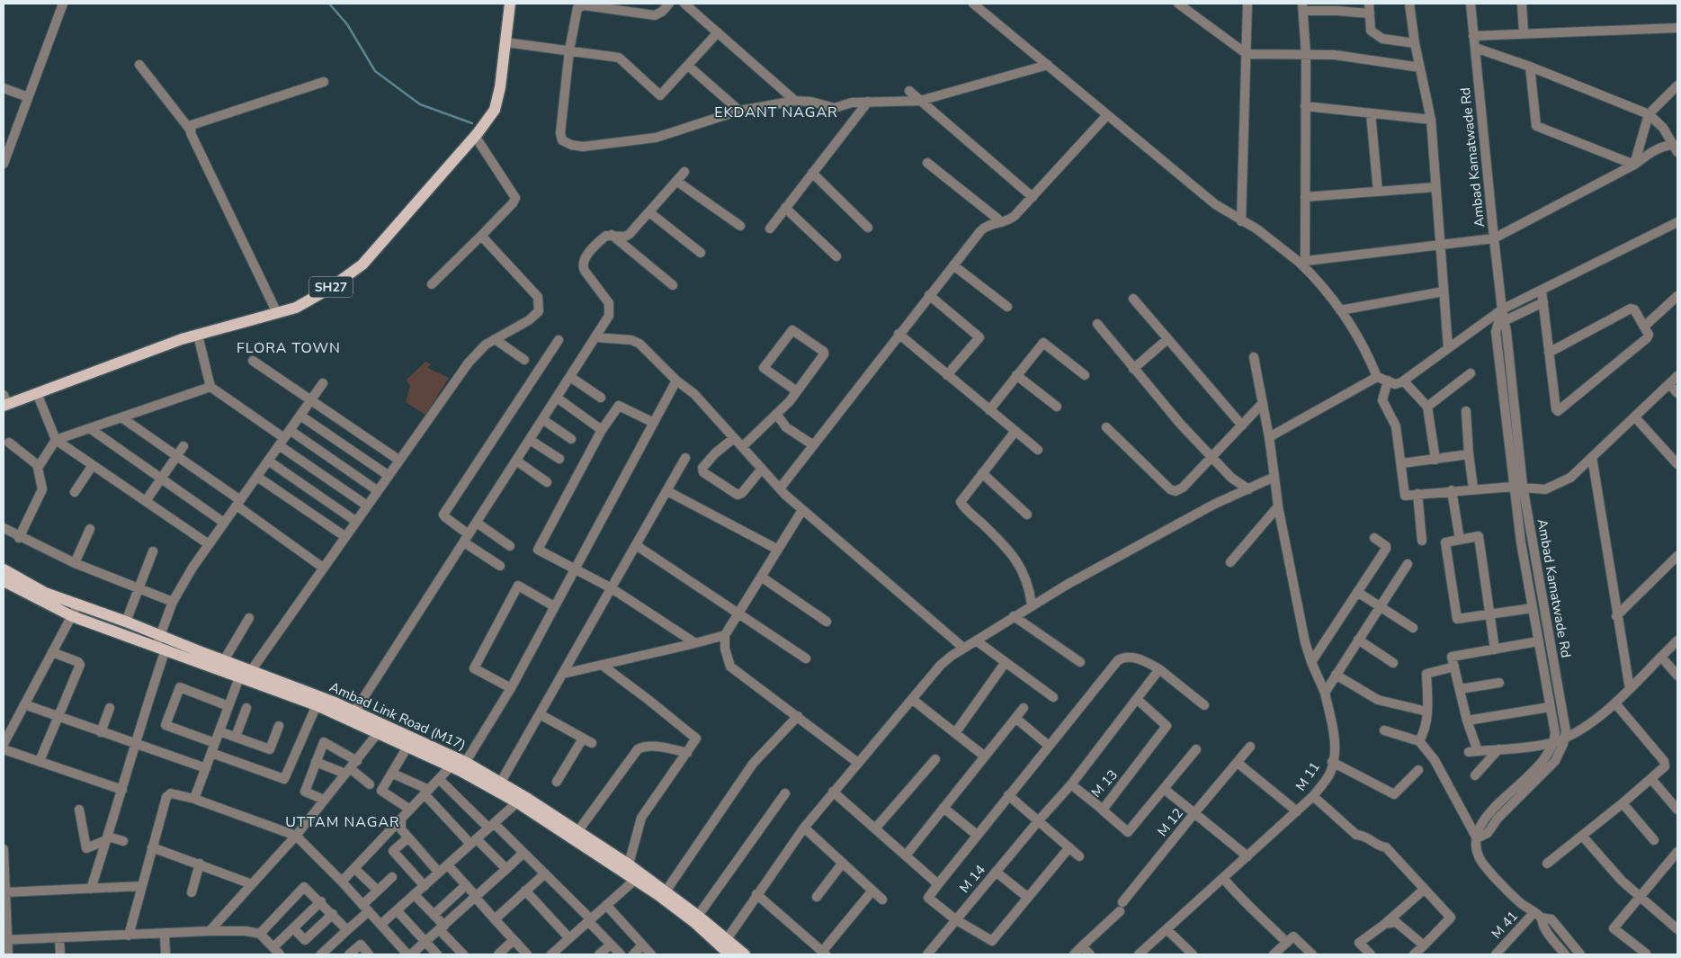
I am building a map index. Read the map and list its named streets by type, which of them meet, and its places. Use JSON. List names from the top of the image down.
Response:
{
  "streets": {
    "main road": ["SH27", "Ambad Link Road (M17)"],
    "street": [
      "Ambad Kamatwade Rd",
      "M 11",
      "M 13",
      "M 12",
      "M 14",
      "M 41"
    ]
  },
  "crossings": [
    ["M 11", "M 12"],
    ["M 13", "M 14"]
  ],
  "districts": ["EKDANT NAGAR", "FLORA TOWN", "UTTAM NAGAR"]
}
